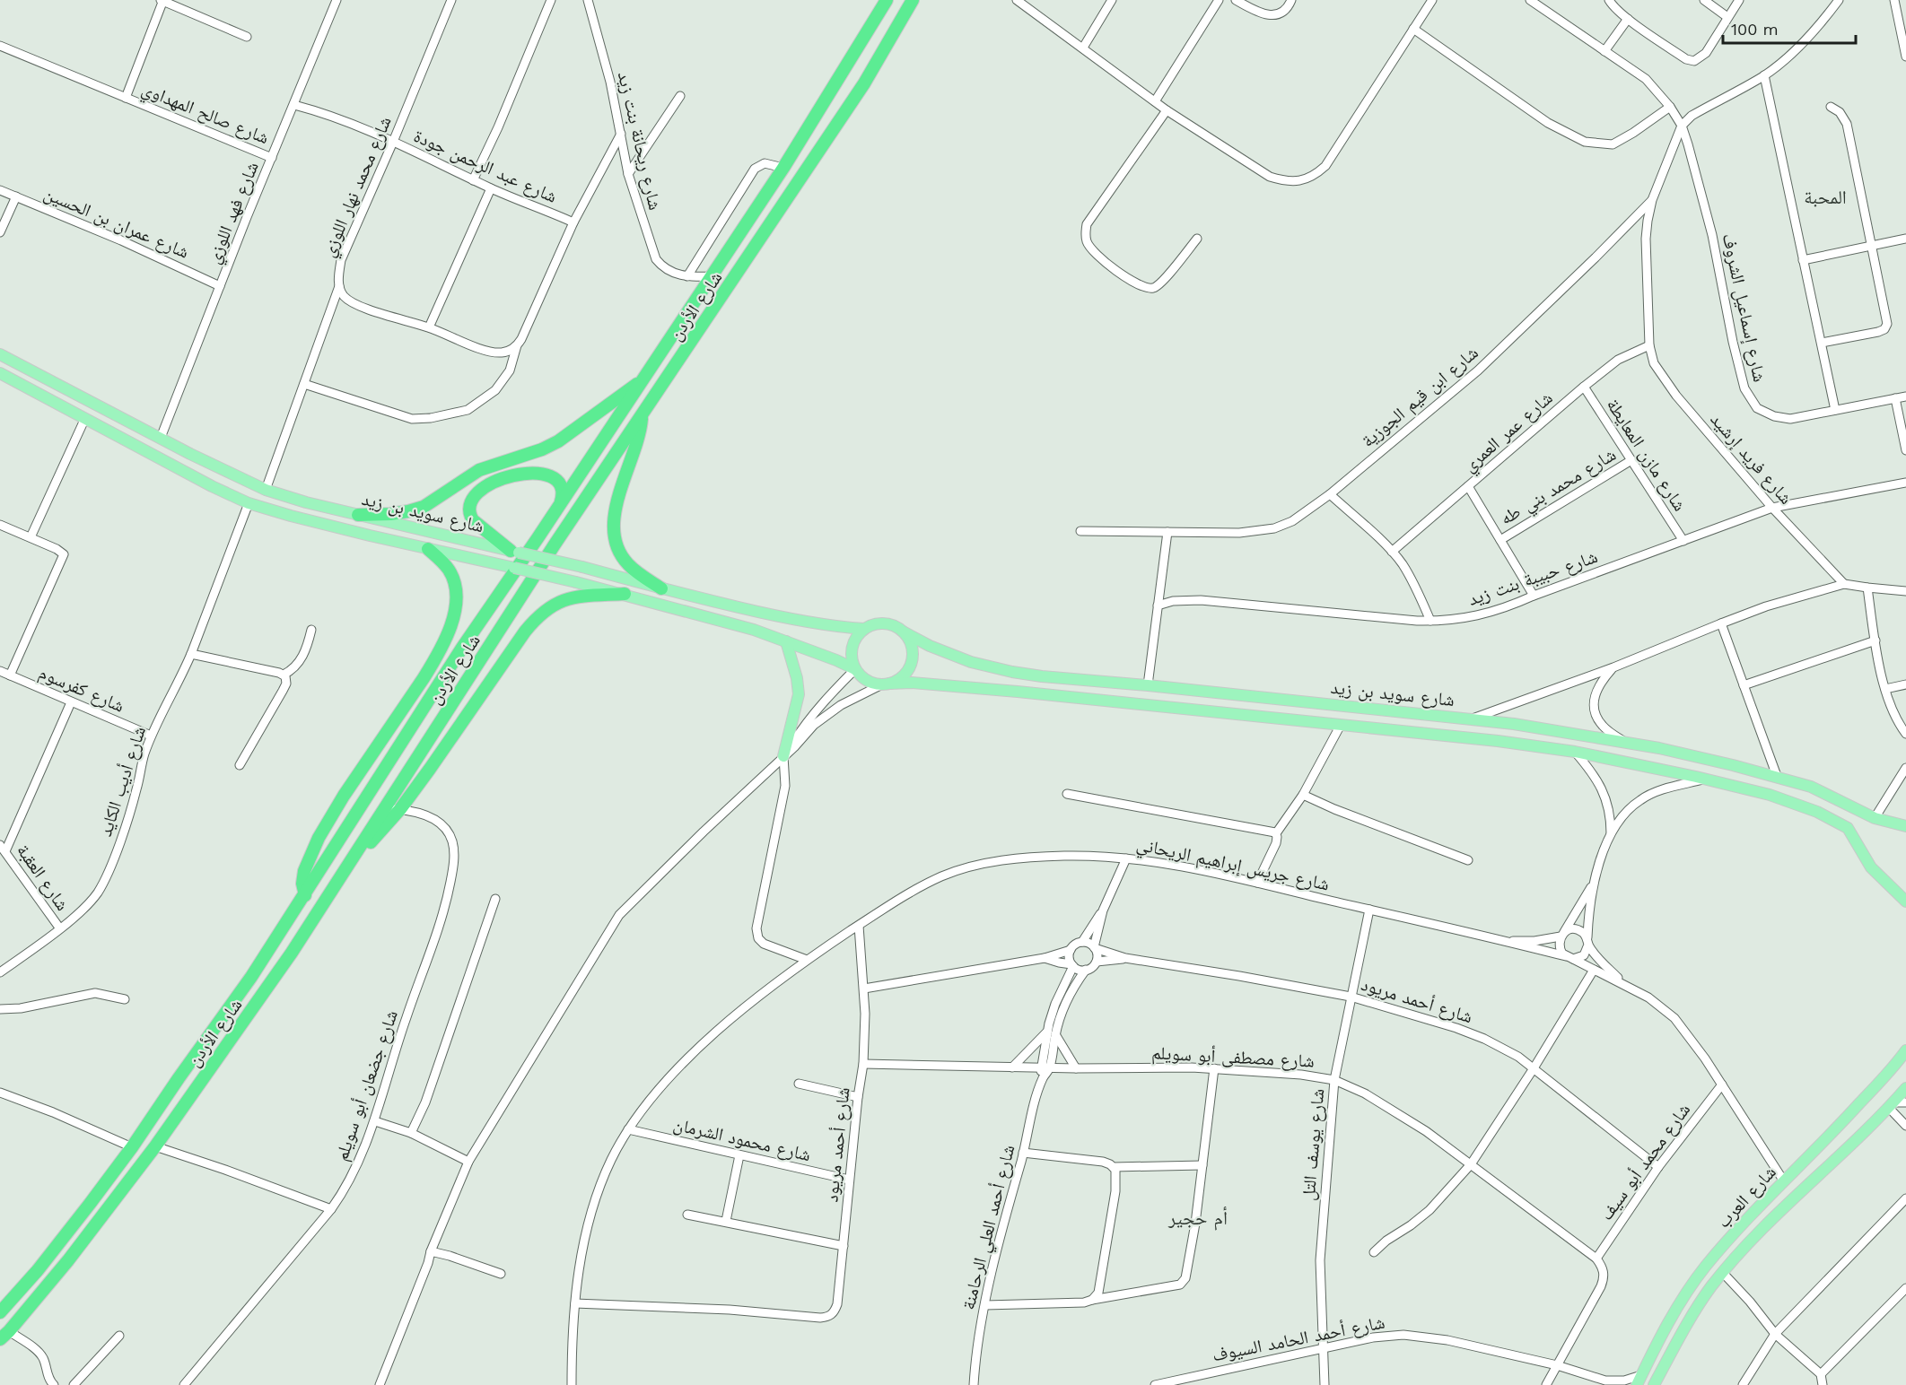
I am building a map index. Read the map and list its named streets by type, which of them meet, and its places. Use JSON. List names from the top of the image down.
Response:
{
  "streets": {
    "highway": ["شارع الأردن"],
    "main road": ["شارع سويد بن زيد", "شارع العرب"],
    "street": [
      "شارع صالح المهداوي",
      "شارع ريحانة بنت زيد",
      "شارع عبد الرحمن جودة",
      "شارع محمد نهار اللوزي",
      "شارع فهد اللوزي",
      "شارع عمران بن الحسين",
      "شارع إسماعيل الشروف",
      "شارع ابن قيم الجوزية",
      "شارع عمر العمري",
      "شارع مازن المعايطة",
      "شارع فريد إرشيد",
      "شارع محمد بني طه",
      "شارع حبيبة بنت زيد",
      "شارع كفرسوم",
      "شارع أديب الكايد",
      "شارع جريس إبراهيم الريحاني",
      "شارع العقبة",
      "شارع أحمد مريود",
      "شارع مصطفى أبو سويلم",
      "شارع جضعان أبو سويلم",
      "شارع محمود الشرمان",
      "شارع يوسف التل",
      "شارع محمد أبو سيف",
      "شارع أحمد العلي الرحامنة",
      "شارع أحمد الحامد السيوف"
    ]
  },
  "crossings": [
    ["شارع صالح المهداوي", "شارع فهد اللوزي"],
    ["شارع ريحانة بنت زيد", "شارع الأردن"],
    ["شارع عبد الرحمن جودة", "شارع محمد نهار اللوزي"],
    ["شارع عبد الرحمن جودة", "شارع فهد اللوزي"],
    ["شارع محمد نهار اللوزي", "شارع سويد بن زيد"],
    ["شارع فهد اللوزي", "شارع عمران بن الحسين"],
    ["شارع فهد اللوزي", "شارع سويد بن زيد"],
    ["شارع الأردن", "شارع جضعان أبو سويلم"],
    ["شارع ابن قيم الجوزية", "شارع فريد إرشيد"],
    ["شارع عمر العمري", "شارع مازن المعايطة"],
    ["شارع عمر العمري", "شارع فريد إرشيد"],
    ["شارع مازن المعايطة", "شارع محمد بني طه"],
    ["شارع مازن المعايطة", "شارع حبيبة بنت زيد"],
    ["شارع فريد إرشيد", "شارع حبيبة بنت زيد"],
    ["شارع سويد بن زيد", "شارع أديب الكايد"],
    ["شارع كفرسوم", "شارع أديب الكايد"],
    ["شارع أديب الكايد", "شارع العقبة"],
    ["شارع جريس إبراهيم الريحاني", "شارع أحمد مريود"],
    ["شارع جريس إبراهيم الريحاني", "شارع محمود الشرمان"],
    ["شارع جريس إبراهيم الريحاني", "شارع يوسف التل"],
    ["شارع جريس إبراهيم الريحاني", "شارع محمد أبو سيف"],
    ["شارع جريس إبراهيم الريحاني", "شارع العرب"],
    ["شارع أحمد مريود", "شارع مصطفى أبو سويلم"],
    ["شارع أحمد مريود", "شارع محمود الشرمان"],
    ["شارع أحمد مريود", "شارع يوسف التل"],
    ["شارع أحمد مريود", "شارع محمد أبو سيف"],
    ["شارع أحمد مريود", "شارع أحمد العلي الرحامنة"],
    ["شارع مصطفى أبو سويلم", "شارع يوسف التل"],
    ["شارع مصطفى أبو سويلم", "شارع محمد أبو سيف"],
    ["شارع مصطفى أبو سويلم", "شارع أحمد العلي الرحامنة"],
    ["شارع يوسف التل", "شارع أحمد الحامد السيوف"],
    ["شارع العرب", "شارع أحمد الحامد السيوف"]
  ],
  "districts": ["المحبة", "أم حجير"],
  "scale_bar": "100 m"
}
